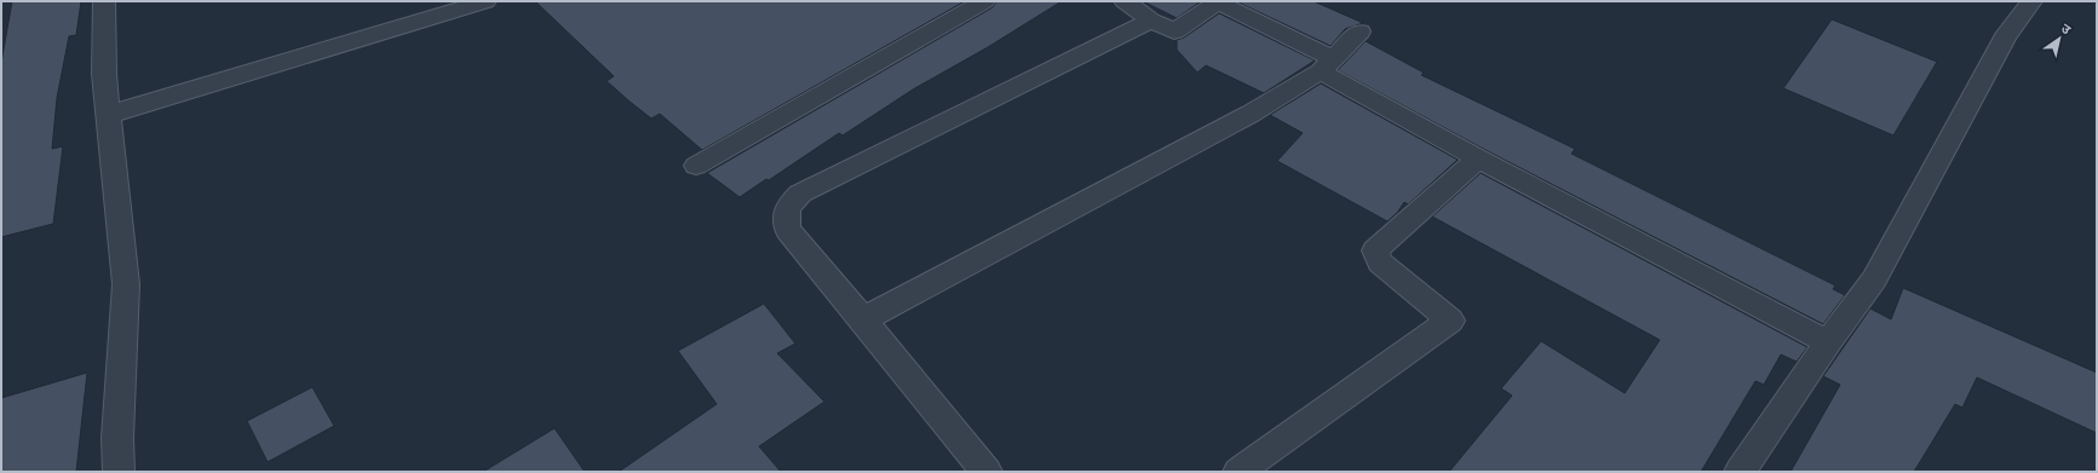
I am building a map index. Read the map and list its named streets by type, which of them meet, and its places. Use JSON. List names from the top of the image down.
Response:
{
  "north": "top right"
}
